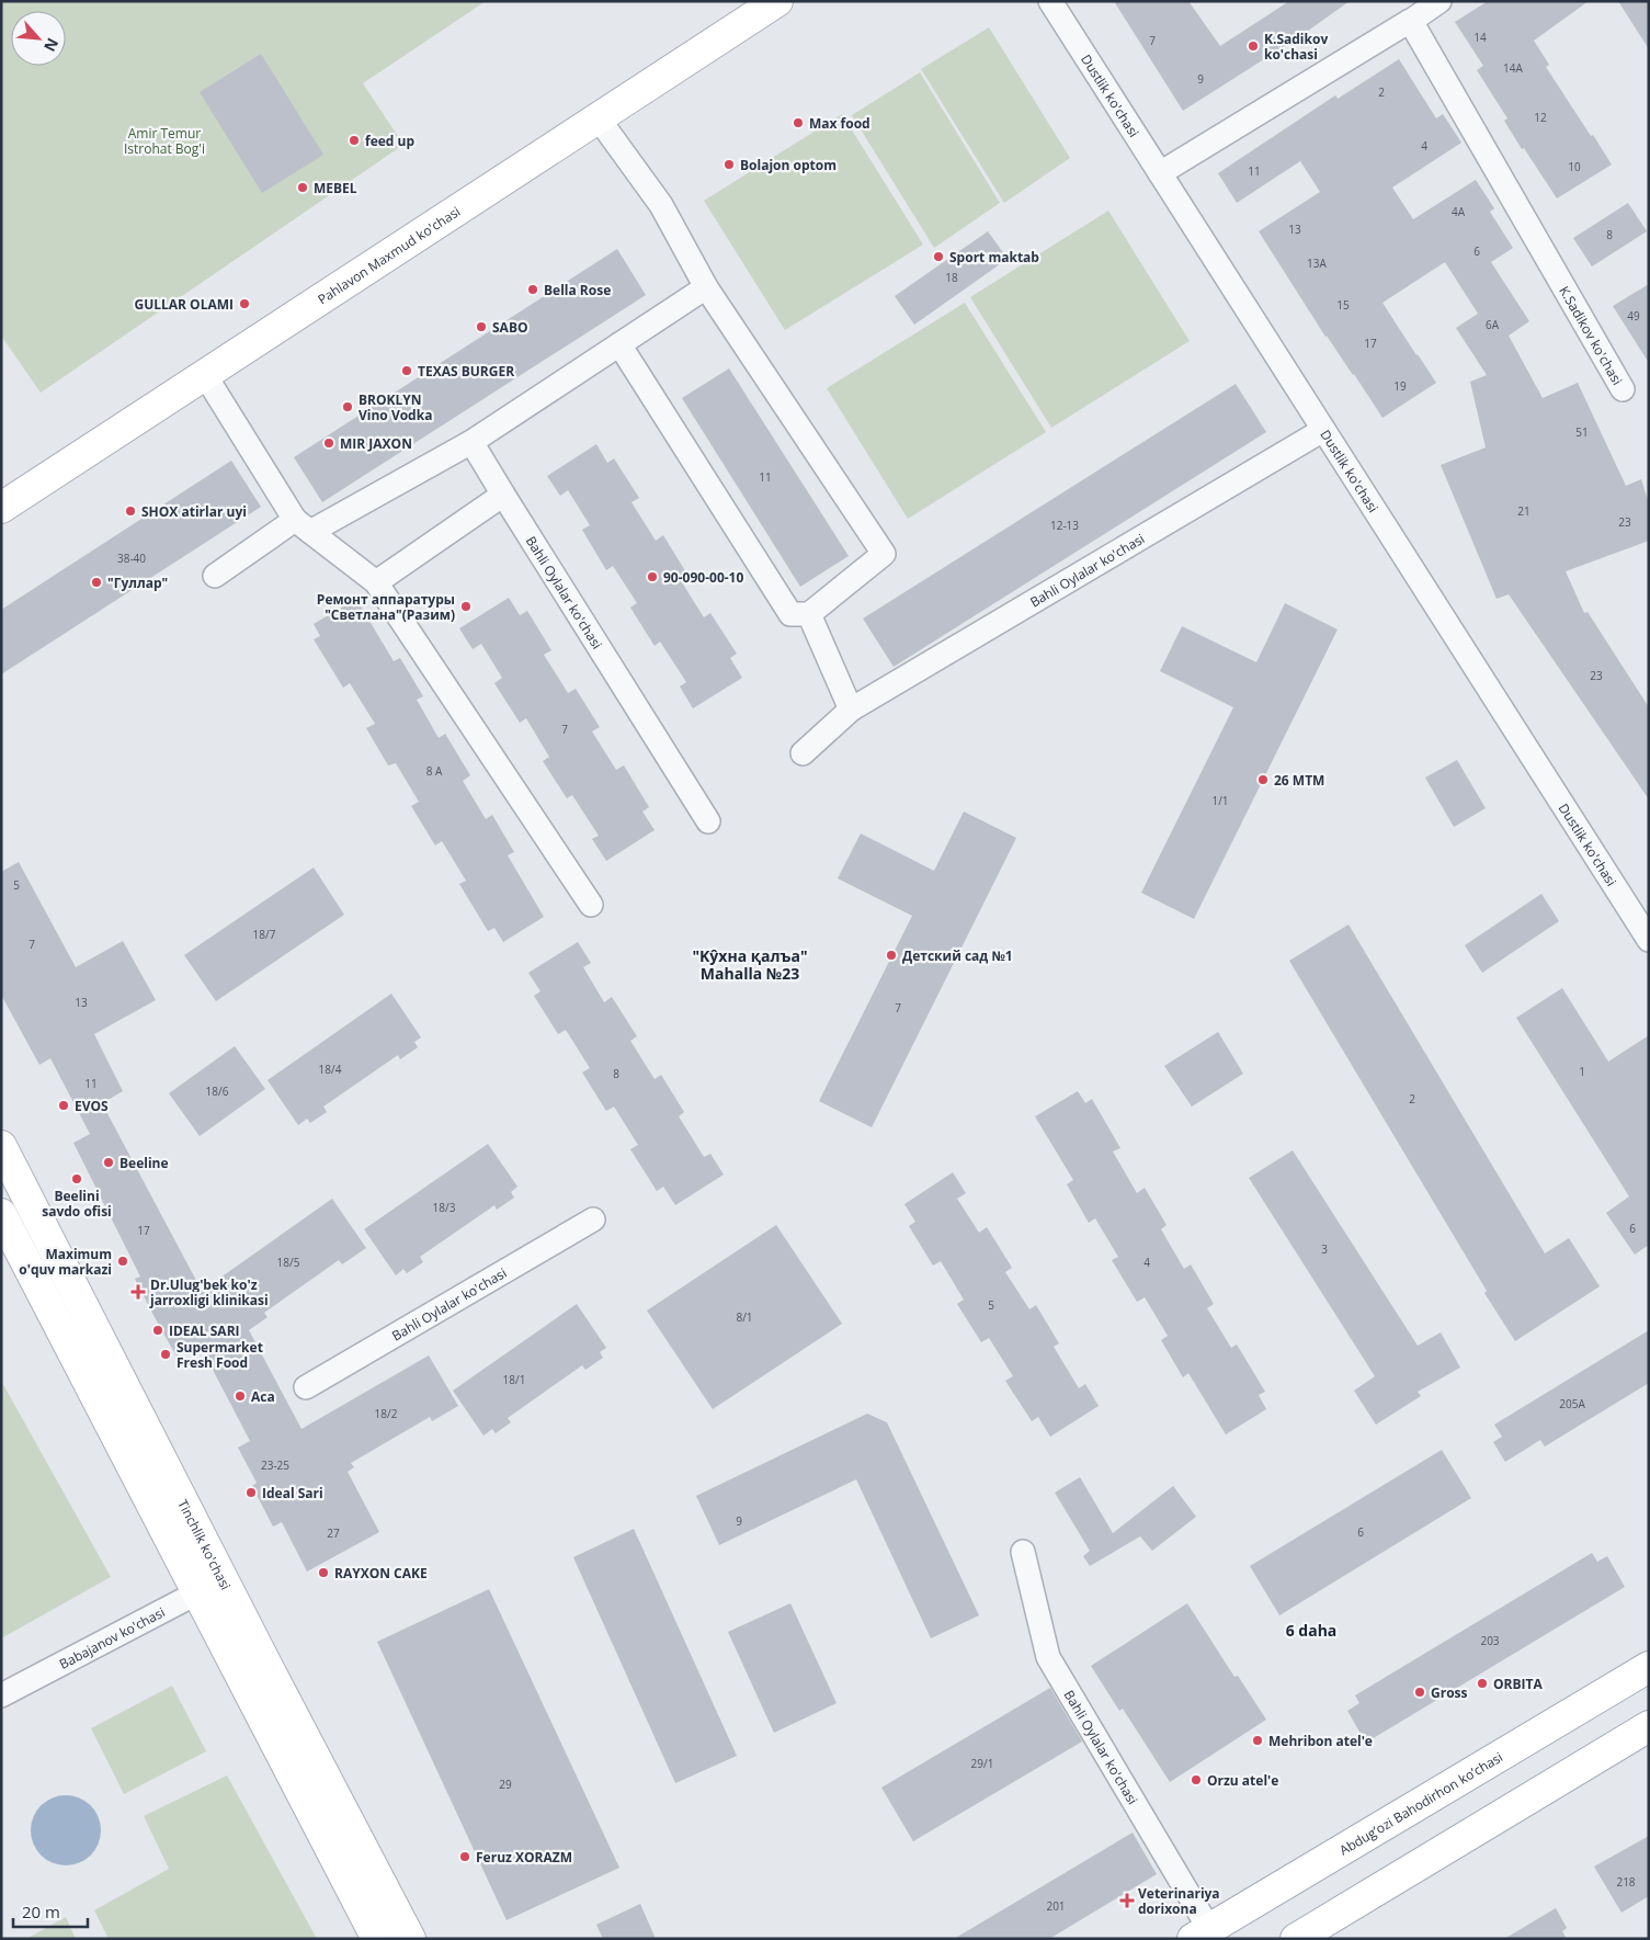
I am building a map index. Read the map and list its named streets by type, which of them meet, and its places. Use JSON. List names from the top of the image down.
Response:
{
  "streets": {
    "main road": ["Pahlavon Maxmud ko'chasi", "Tinchlik ko'chasi", "Abdug’ozi Bahodirhon ko’chasi"],
    "street": [
      "Dustlik ko'chasi",
      "K.Sadikov ko'chasi",
      "Bahli Oylalar ko'chasi",
      "Babajanov ko'chasi"
    ]
  },
  "crossings": [
    ["Dustlik ko'chasi", "K.Sadikov ko'chasi"],
    ["Dustlik ko'chasi", "Bahli Oylalar ko'chasi"],
    ["Bahli Oylalar ko'chasi", "Abdug’ozi Bahodirhon ko’chasi"],
    ["Tinchlik ko'chasi", "Babajanov ko'chasi"]
  ],
  "districts": ["\"Kŷхна қалъа\" Mahalla №23", "6 daha"],
  "parks": ["Amir Temur Istrohat Bog'i"],
  "places": {
    "other": [
      "K.Sadikov ko'chasi",
      "Max food",
      "feed up",
      "Bolajon optom",
      "MEBEL",
      "Sport maktab",
      "Bella Rose",
      "GULLAR OLAMI",
      "SABO",
      "TEXAS BURGER",
      "BROKLYN Vino Vodka",
      "MIR JAXON",
      "SHOX atirlar uyi",
      "90-090-00-10",
      "\"Гуллар\"",
      "Ремонт аппаратуры \"Светлана\"(Разим)",
      "26 MTM",
      "Детский сад №1",
      "EVOS",
      "Beeline",
      "Beelini savdo ofisi",
      "Maximum o'quv markazi",
      "IDEAL SARI",
      "Supermarket Fresh Food",
      "Аса",
      "Ideal Sari",
      "RAYXON CAKE",
      "ORBITA",
      "Gross",
      "Mehribon atel'e",
      "Orzu atel'e",
      "Feruz XORAZM"
    ],
    "health": ["Dr.Ulug'bek ko'z jarroxligi klinikasi", "Veterinariya dorixona"]
  },
  "house_numbers": [
    "14",
    "7",
    "14A",
    "9",
    "2",
    "12",
    "4",
    "10",
    "11",
    "4A",
    "13",
    "8",
    "6",
    "13A",
    "18",
    "15",
    "49",
    "6A",
    "17",
    "19",
    "51",
    "11",
    "21",
    "23",
    "12-13",
    "38-40",
    "23",
    "7",
    "8 А",
    "1/1",
    "5",
    "18/7",
    "7",
    "13",
    "7",
    "18/4",
    "1",
    "8",
    "11",
    "18/6",
    "2",
    "18/3",
    "6",
    "17",
    "3",
    "18/5",
    "4",
    "5",
    "8/1",
    "18/1",
    "205A",
    "18/2",
    "23-25",
    "9",
    "6",
    "27",
    "203",
    "29/1",
    "29",
    "218",
    "201"
  ],
  "scale_bar": "20 m",
  "north": "bottom right"
}
